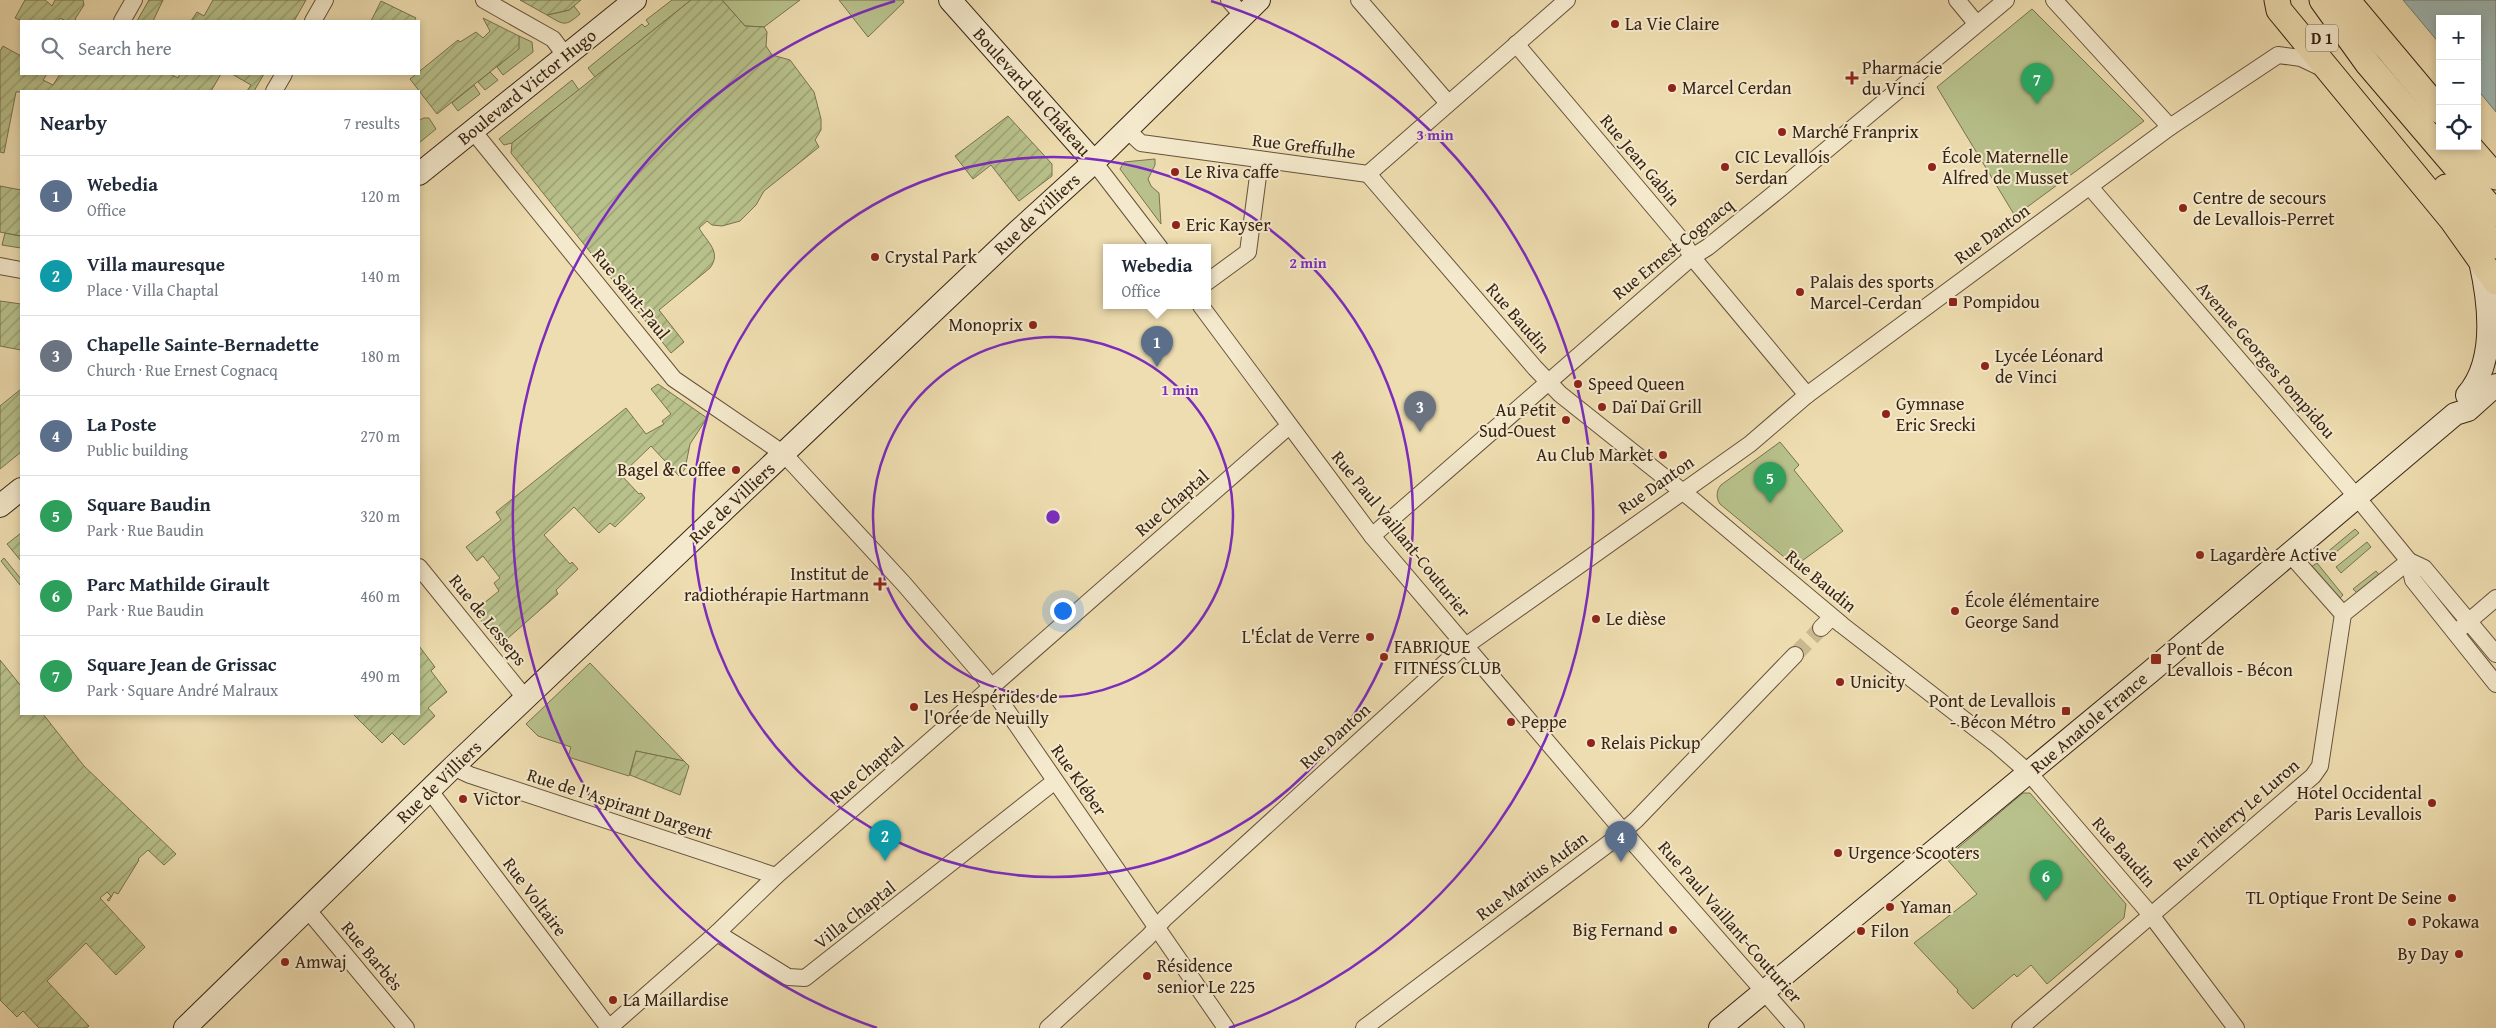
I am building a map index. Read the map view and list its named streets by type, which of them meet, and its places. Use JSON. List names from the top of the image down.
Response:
{
  "streets": {
    "main road": ["D 1"],
    "street": [
      "Boulevard Victor Hugo",
      "Boulevard du Château",
      "Rue Greffulhe",
      "Rue Jean Gabin",
      "Rue de Villiers",
      "Rue Danton",
      "Rue Ernest Cognacq",
      "Rue Saint-Paul",
      "Rue Baudin",
      "Avenue Georges Pompidou",
      "Rue Chaptal",
      "Rue Paul Vaillant-Couturier",
      "Rue de Lesseps",
      "Rue Anatole France",
      "Rue Kléber",
      "Rue de l'Aspirant Dargent",
      "Rue Thierry Le Luron",
      "Rue Marius Aufan",
      "Rue Voltaire",
      "Villa Chaptal",
      "Rue Barbès"
    ]
  },
  "crossings": [
    ["Boulevard Victor Hugo", "Rue Saint-Paul"],
    ["Boulevard du Château", "Rue de Villiers"],
    ["Rue Greffulhe", "Rue Jean Gabin"],
    ["Rue Greffulhe", "Rue de Villiers"],
    ["Rue Greffulhe", "Rue Baudin"],
    ["Rue Jean Gabin", "Rue Danton"],
    ["Rue Jean Gabin", "Rue Ernest Cognacq"],
    ["Rue de Villiers", "Rue Saint-Paul"],
    ["Rue de Villiers", "Rue de Lesseps"],
    ["Rue de Villiers", "Rue Kléber"],
    ["Rue de Villiers", "Rue de l'Aspirant Dargent"],
    ["Rue de Villiers", "Rue Voltaire"],
    ["Rue de Villiers", "Rue Barbès"],
    ["Rue Danton", "Rue Baudin"],
    ["Rue Danton", "Avenue Georges Pompidou"],
    ["Rue Danton", "Rue Paul Vaillant-Couturier"],
    ["Rue Danton", "Rue Kléber"],
    ["Rue Ernest Cognacq", "Rue Baudin"],
    ["Rue Ernest Cognacq", "Rue Paul Vaillant-Couturier"],
    ["Rue Saint-Paul", "Rue Kléber"],
    ["Rue Baudin", "Rue Anatole France"],
    ["Rue Baudin", "Rue Thierry Le Luron"],
    ["Avenue Georges Pompidou", "Rue Anatole France"],
    ["Rue Chaptal", "Rue Paul Vaillant-Couturier"],
    ["Rue Chaptal", "Rue Kléber"],
    ["Rue Chaptal", "Rue de l'Aspirant Dargent"],
    ["Rue Chaptal", "Rue Voltaire"],
    ["Rue Chaptal", "Villa Chaptal"],
    ["Rue Paul Vaillant-Couturier", "Rue Anatole France"],
    ["Rue Paul Vaillant-Couturier", "Rue Marius Aufan"],
    ["Rue Kléber", "Villa Chaptal"]
  ],
  "places": {
    "other": [
      "La Vie Claire",
      "Marcel Cerdan",
      "Marché Franprix",
      "CIC Levallois Serdan",
      "École Maternelle Alfred de Musset",
      "Le Riva caffe",
      "Centre de secours de Levallois-Perret",
      "Eric Kayser",
      "Crystal Park",
      "Palais des sports Marcel-Cerdan",
      "Monoprix",
      "Lycée Léonard de Vinci",
      "Speed Queen",
      "Daï Daï Grill",
      "Gymnase Eric Srecki",
      "Au Petit Sud-Ouest",
      "Au Club Market",
      "Bagel & Coffee",
      "Lagardère Active",
      "École élémentaire George Sand",
      "Le dièse",
      "L'Éclat de Verre",
      "FABRIQUE FITNESS CLUB",
      "Unicity",
      "Les Hespérides de l'Orée de Neuilly",
      "Peppe",
      "Relais Pickup",
      "Victor",
      "Hotel Occidental Paris Levallois",
      "Urgence Scooters",
      "TL Optique Front De Seine",
      "Yaman",
      "Pokawa",
      "Big Fernand",
      "Filon",
      "By Day",
      "Amwaj",
      "Résidence senior Le 225",
      "La Maillardise"
    ],
    "health": ["Pharmacie du Vinci", "Institut de radiothérapie Hartmann"],
    "transit": ["Pompidou", "Pont de Levallois - Bécon", "Pont de Levallois - Bécon Métro"]
  },
  "page": {
    "map_buttons": ["+", "−"],
    "search": "Search here",
    "pins": [
      "7",
      "1",
      "3",
      "5",
      "2",
      "4",
      "6"
    ],
    "heading": ["Nearby", "7 results"],
    "list": [
      {
        "mark": "1",
        "name": "Webedia",
        "note": "Office",
        "value": "120 m"
      },
      {
        "mark": "2",
        "name": "Villa mauresque",
        "note": "Place · Villa Chaptal",
        "value": "140 m"
      },
      {
        "mark": "3",
        "name": "Chapelle Sainte-Bernadette",
        "note": "Church · Rue Ernest Cognacq",
        "value": "180 m"
      },
      {
        "mark": "4",
        "name": "La Poste",
        "note": "Public building",
        "value": "270 m"
      },
      {
        "mark": "5",
        "name": "Square Baudin",
        "note": "Park · Rue Baudin",
        "value": "320 m"
      },
      {
        "mark": "6",
        "name": "Parc Mathilde Girault",
        "note": "Park · Rue Baudin",
        "value": "460 m"
      },
      {
        "mark": "7",
        "name": "Square Jean de Grissac",
        "note": "Park · Square André Malraux",
        "value": "490 m"
      }
    ],
    "popup": ["Webedia", "Office"]
  },
  "rings": ["3 min", "2 min", "1 min"]
}
